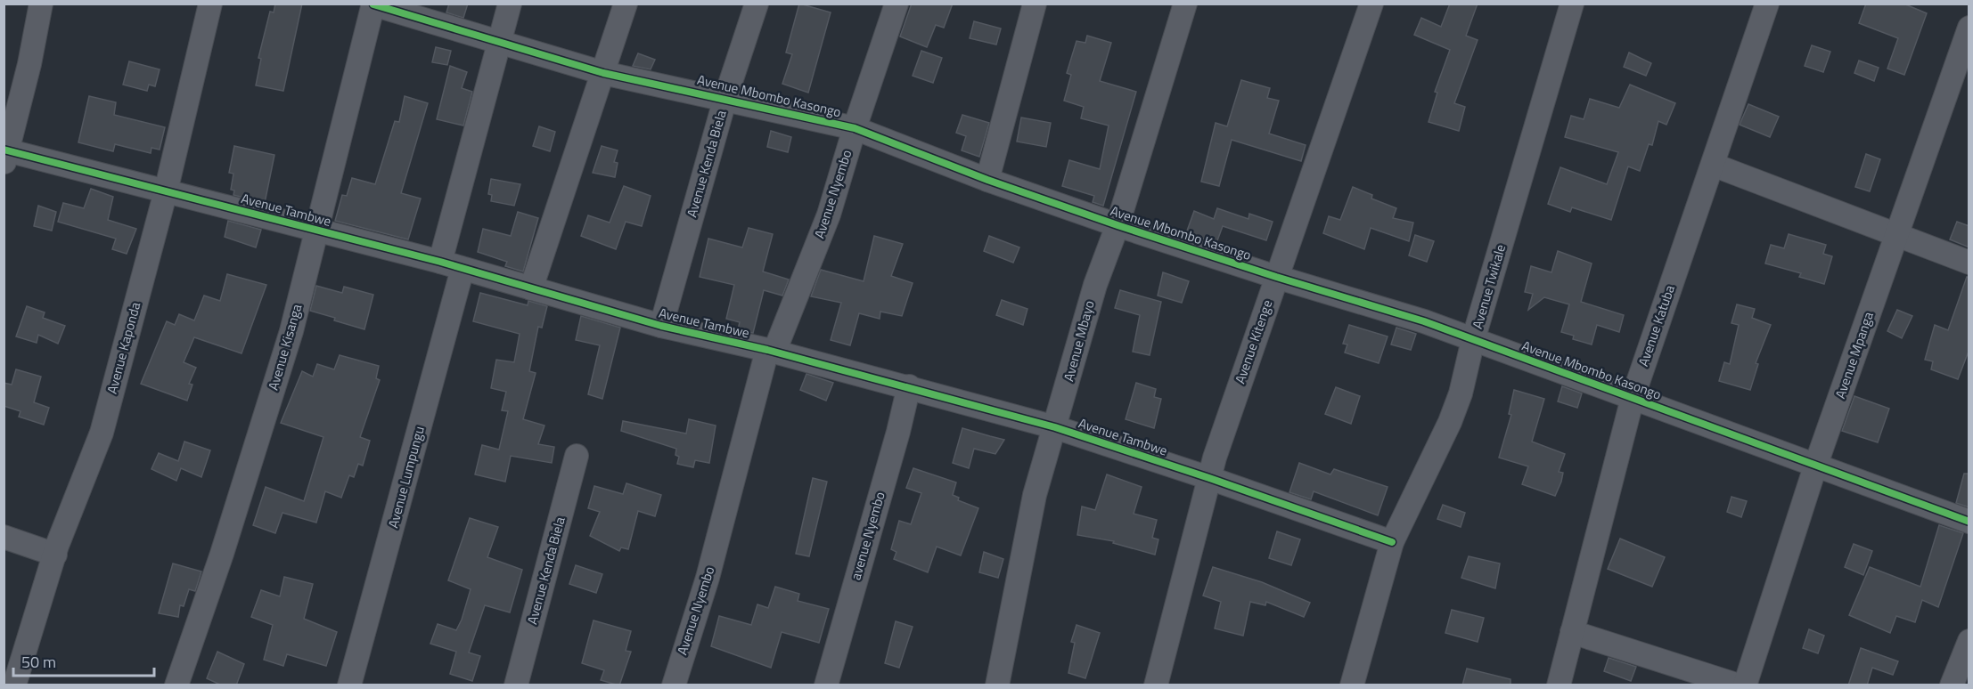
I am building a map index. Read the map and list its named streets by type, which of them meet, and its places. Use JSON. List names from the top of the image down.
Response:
{
  "streets": {
    "street": [
      "Avenue Mbombo Kasongo",
      "Avenue Kenda Biela",
      "Avenue Nyembo",
      "Avenue Tambwe",
      "Avenue Twikale",
      "Avenue Katuba",
      "Avenue Mbayo",
      "Avenue Kitenge",
      "Avenue Kisanga",
      "Avenue Kaponda",
      "Avenue Mpanga",
      "Avenue Lumpungu",
      "avenue Nyembo"
    ]
  },
  "crossings": [
    ["Avenue Mbombo Kasongo", "Avenue Kenda Biela"],
    ["Avenue Mbombo Kasongo", "Avenue Nyembo"],
    ["Avenue Mbombo Kasongo", "Avenue Twikale"],
    ["Avenue Mbombo Kasongo", "Avenue Katuba"],
    ["Avenue Mbombo Kasongo", "Avenue Mbayo"],
    ["Avenue Mbombo Kasongo", "Avenue Kitenge"],
    ["Avenue Mbombo Kasongo", "Avenue Kisanga"],
    ["Avenue Mbombo Kasongo", "Avenue Mpanga"],
    ["Avenue Kenda Biela", "Avenue Tambwe"],
    ["Avenue Nyembo", "Avenue Tambwe"],
    ["Avenue Tambwe", "Avenue Twikale"],
    ["Avenue Tambwe", "Avenue Mbayo"],
    ["Avenue Tambwe", "Avenue Kitenge"],
    ["Avenue Tambwe", "Avenue Kisanga"],
    ["Avenue Tambwe", "Avenue Kaponda"],
    ["Avenue Tambwe", "Avenue Lumpungu"],
    ["Avenue Tambwe", "avenue Nyembo"]
  ],
  "scale_bar": "50 m"
}
